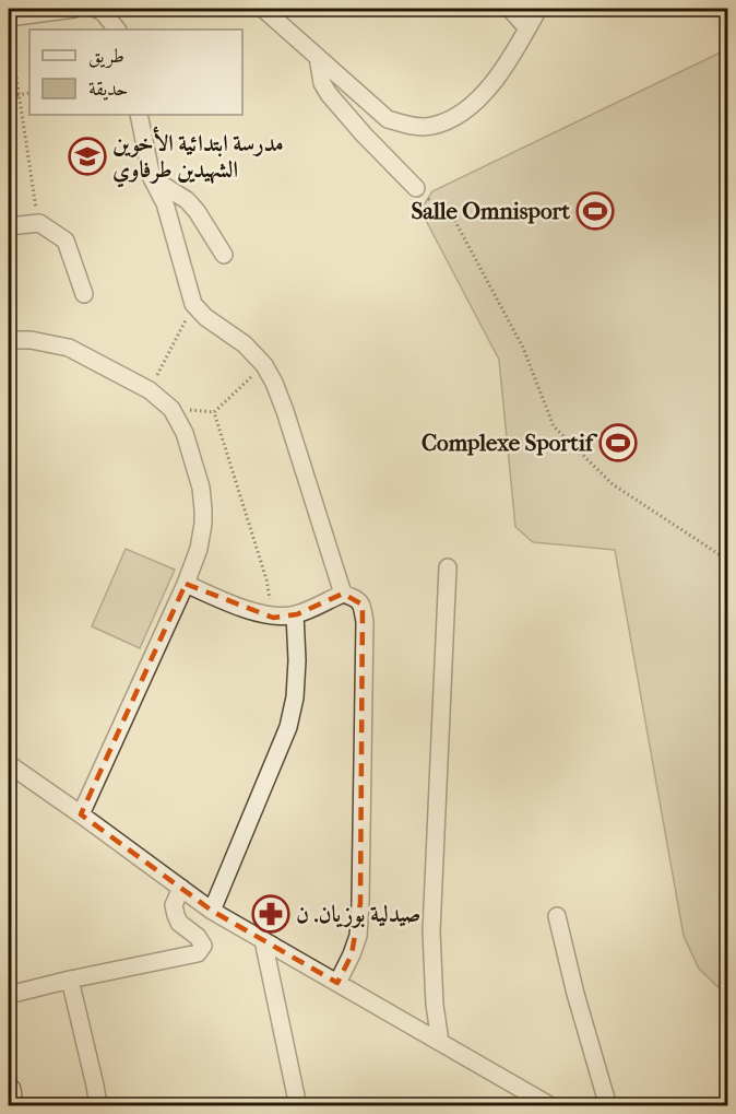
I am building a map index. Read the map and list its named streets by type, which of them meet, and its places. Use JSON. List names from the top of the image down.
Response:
{
  "places": {
    "school or university": ["مدرسة ابتدائية الأخوين الشهيدين طرفاوي"],
    "sports": ["Salle Omnisport", "Complexe Sportif"],
    "pharmacy": ["صيدلية بوزيان. ن"]
  },
  "legend": ["طريق", "حديقة"]
}
